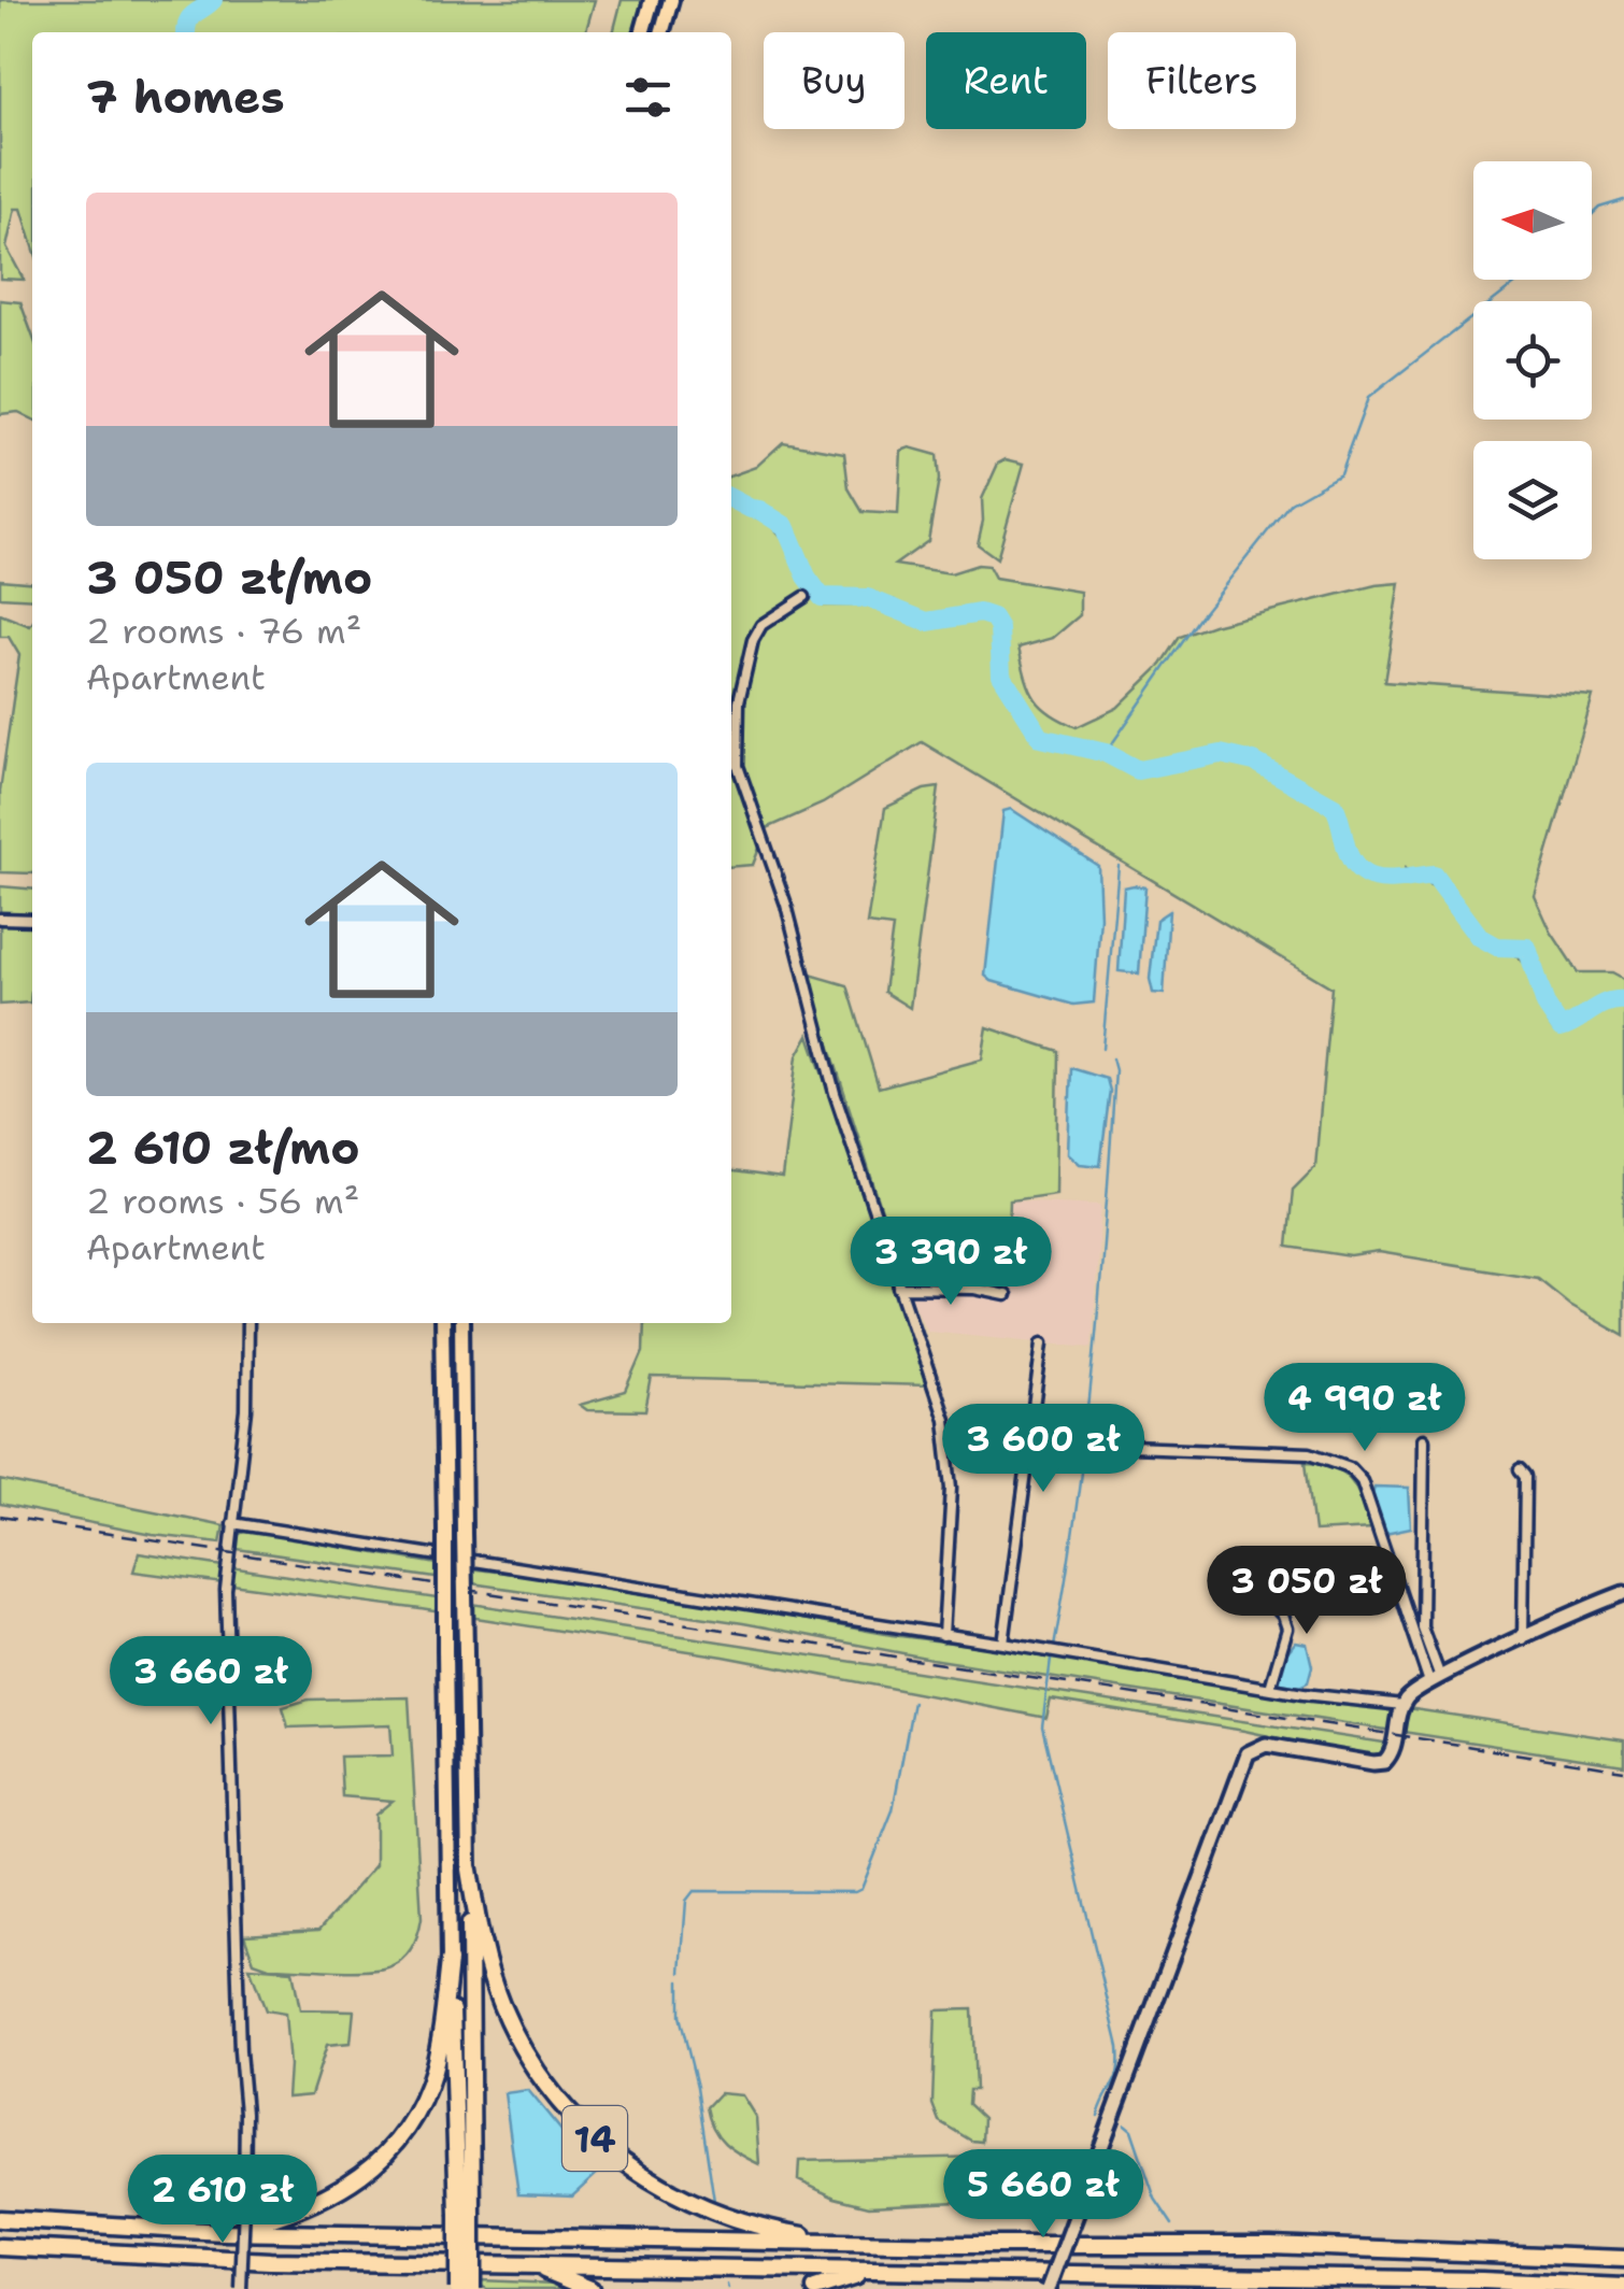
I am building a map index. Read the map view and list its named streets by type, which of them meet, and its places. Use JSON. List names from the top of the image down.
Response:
{
  "streets": {
    "highway": ["14"]
  },
  "north": "left",
  "page": {
    "chip": ["Buy", "Rent", "Filters"],
    "heading": "7 homes",
    "list": [
      {
        "name": "3 050 zł/mo",
        "note": "2 rooms · 76 m² · Apartment"
      },
      {
        "name": "2 610 zł/mo",
        "note": "2 rooms · 56 m² · Apartment"
      }
    ],
    "price": [
      "3 390 zł",
      "4 990 zł",
      "3 600 zł",
      "3 050 zł",
      "3 660 zł",
      "5 660 zł",
      "2 610 zł"
    ]
  }
}
